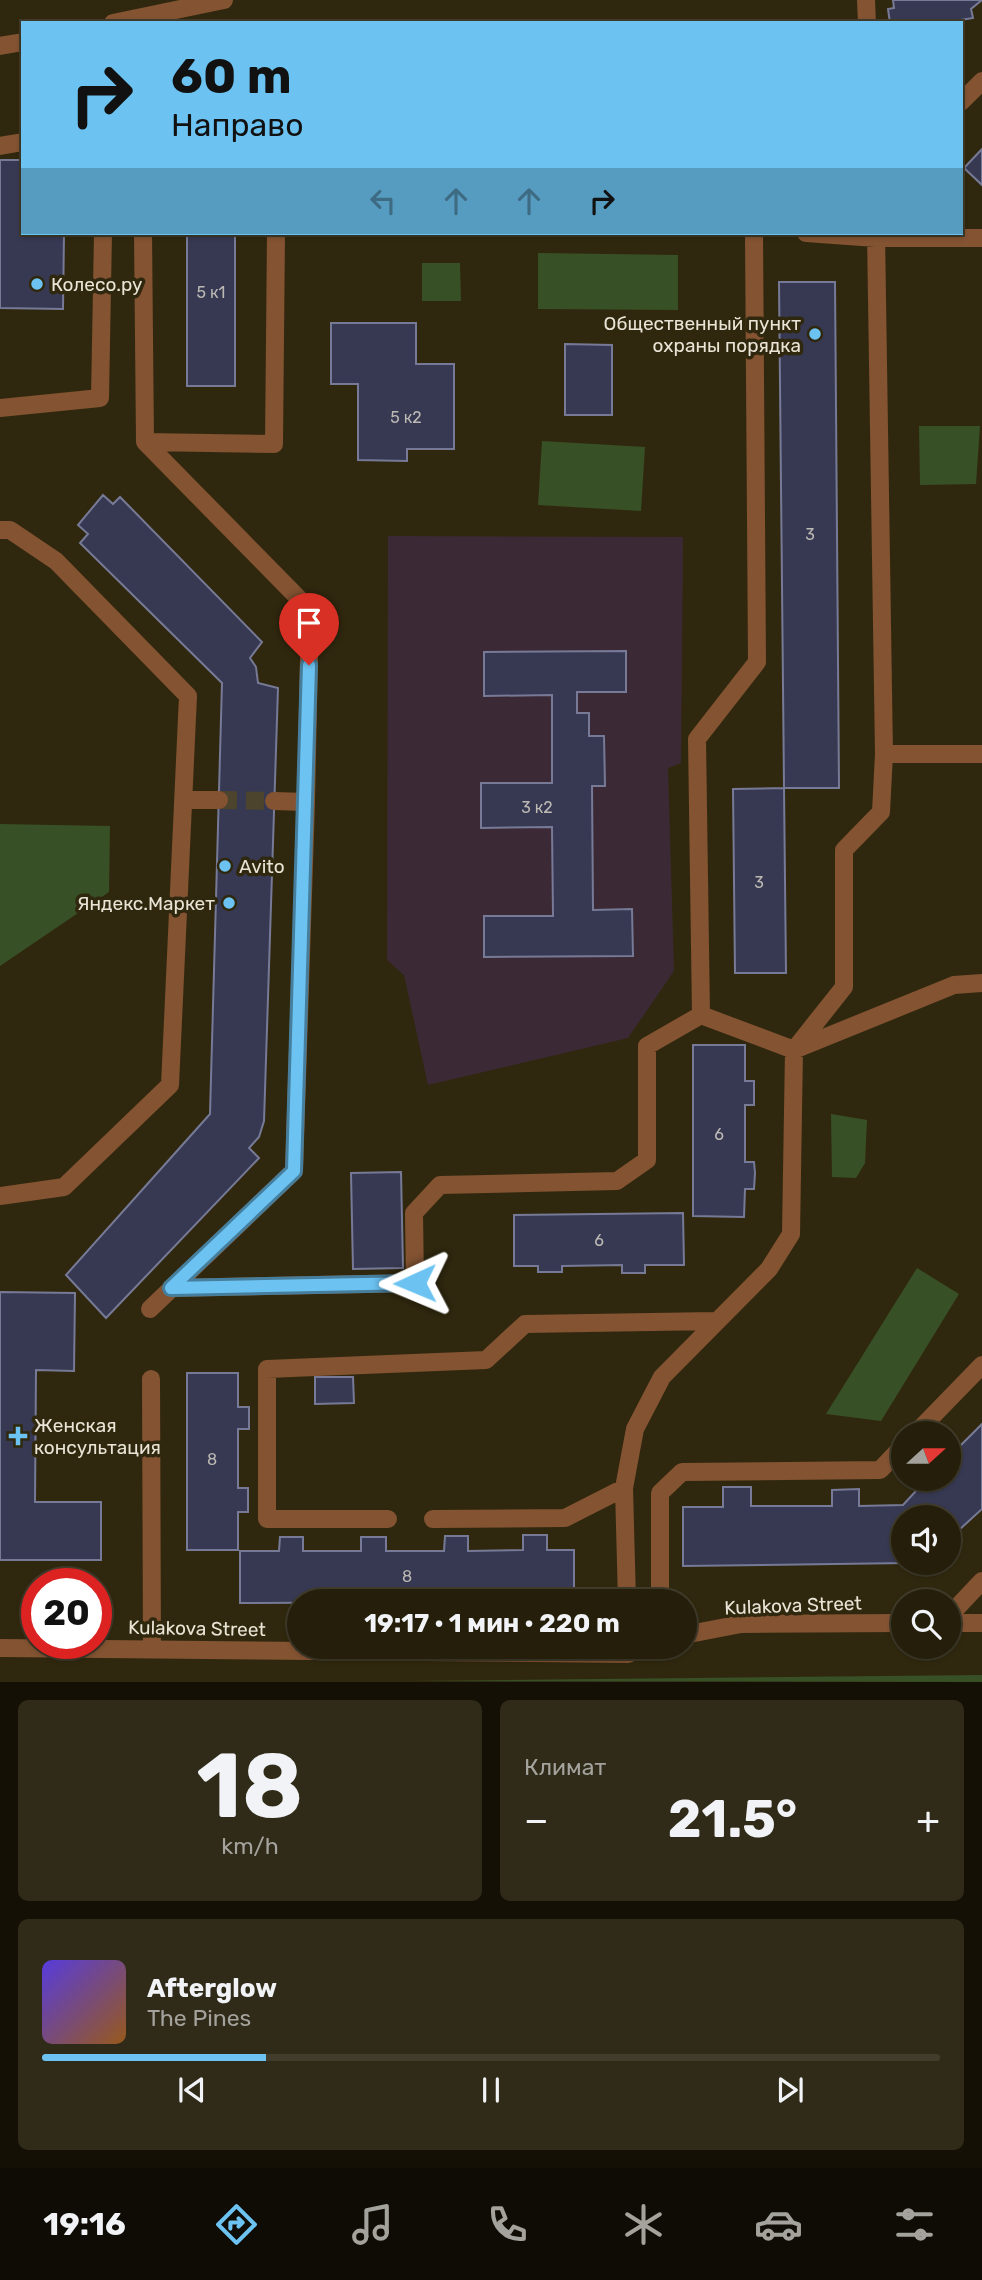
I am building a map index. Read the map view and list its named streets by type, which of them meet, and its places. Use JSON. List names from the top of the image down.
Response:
{
  "streets": {
    "street": ["Kulakova Street"]
  },
  "places": {
    "other": [
      "Колесо.ру",
      "Общественный пункт охраны порядка",
      "Avito",
      "Яндекс.Маркет"
    ],
    "health": ["Женская консультация"]
  },
  "house_numbers": [
    "5 к1",
    "5 к2",
    "3",
    "3 к2",
    "3",
    "6",
    "6",
    "8",
    "8"
  ],
  "north": "right",
  "page": {
    "turn": ["60 m", "Направо"],
    "limit": "20",
    "trip": "19:17 · 1 мин · 220 m",
    "tile": [
      ["18", "km/h"],
      "Климат"
    ],
    "heat": ["−", "21.5°", "+"],
    "song": ["Afterglow", "The Pines"],
    "tabs": "19:16"
  }
}
